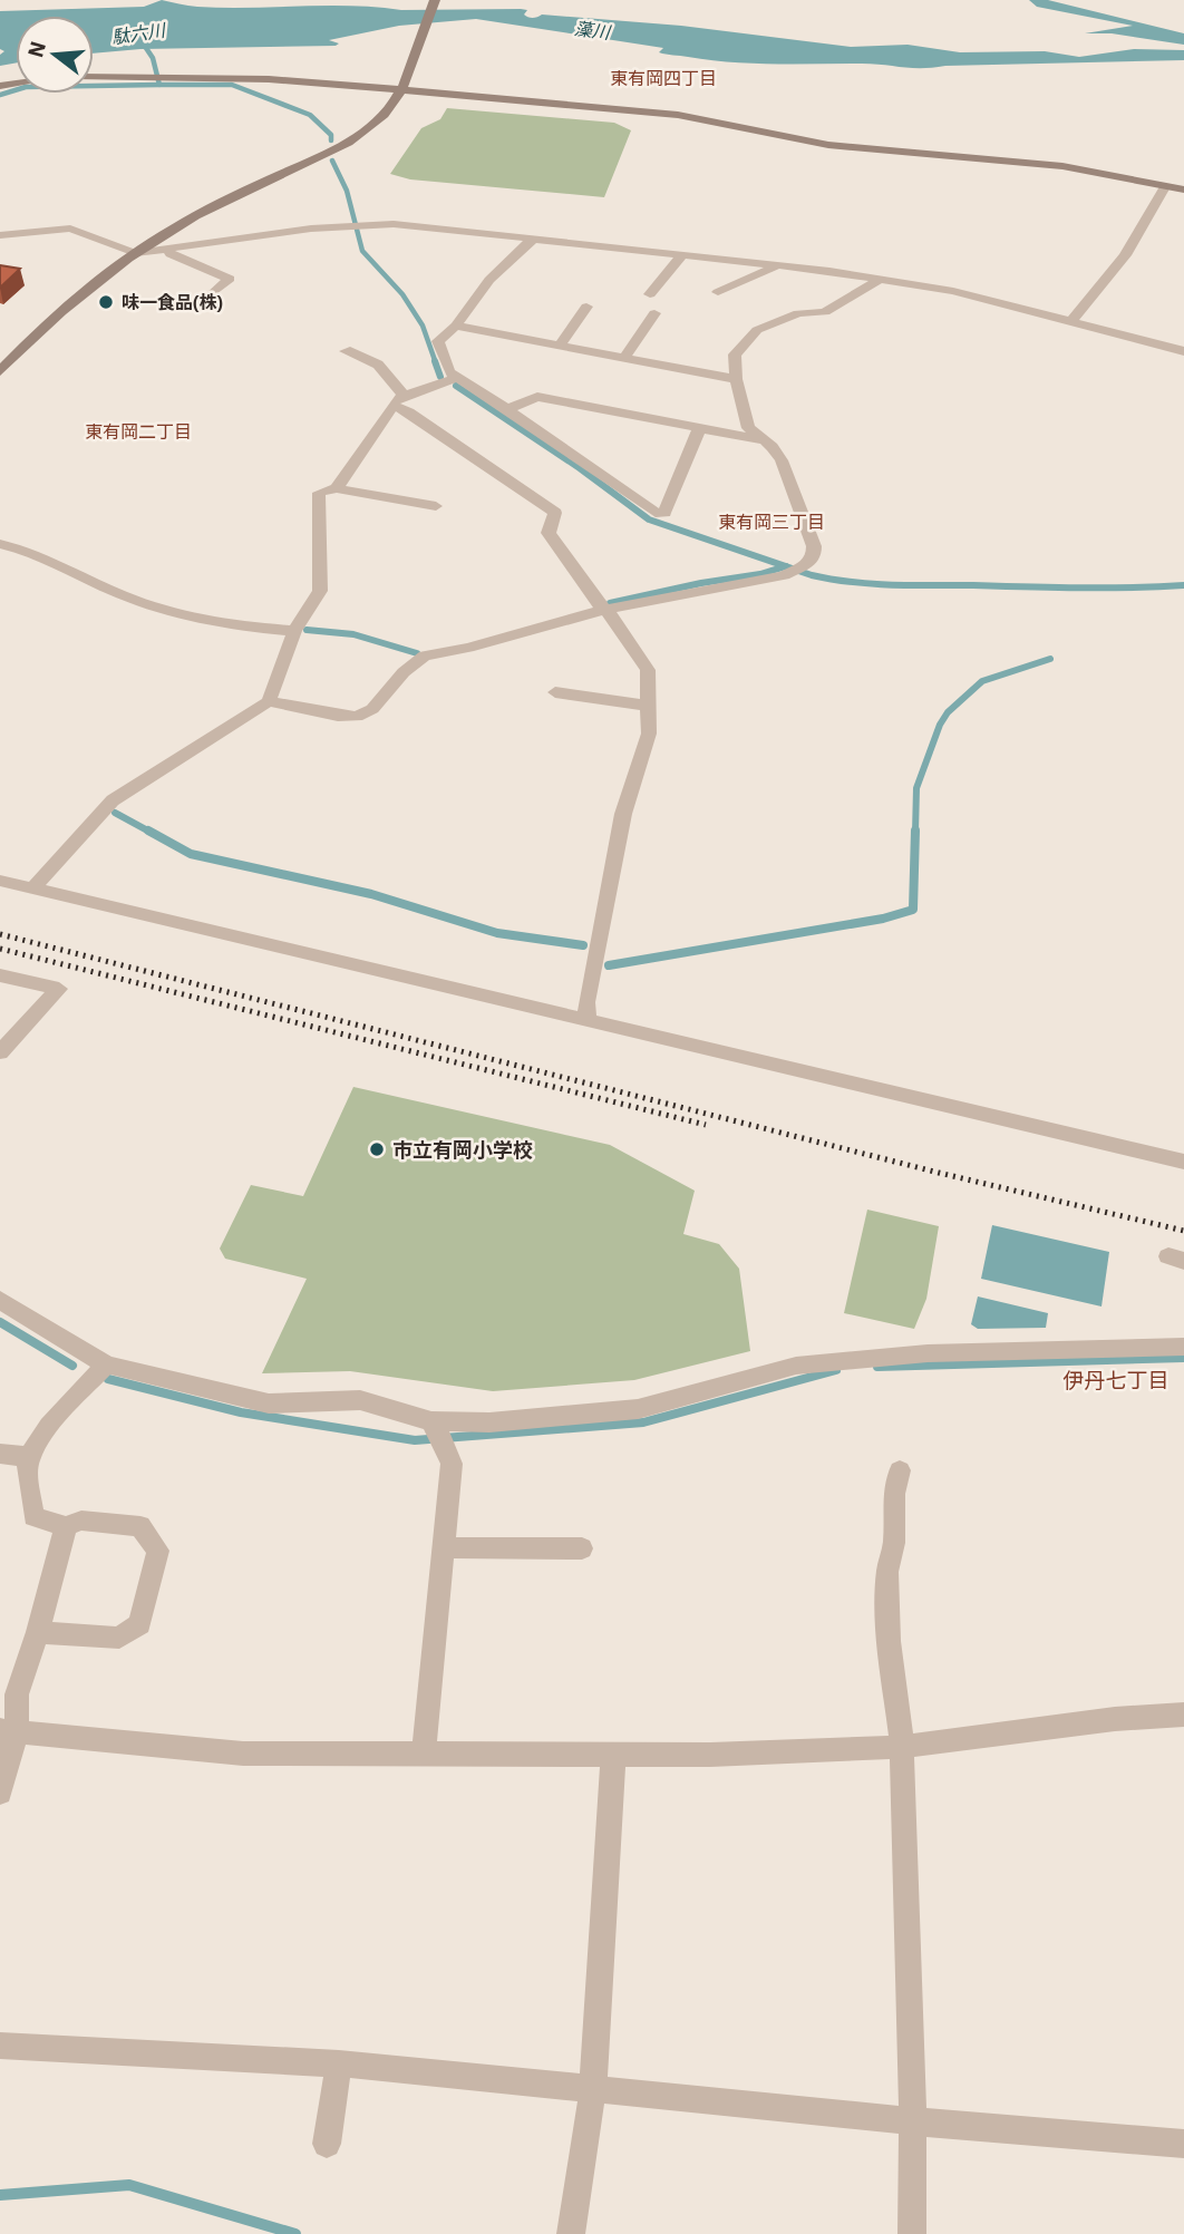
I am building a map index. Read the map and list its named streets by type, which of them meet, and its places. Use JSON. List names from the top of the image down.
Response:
{
  "districts": [
    "東有岡四丁目",
    "東有岡二丁目",
    "東有岡三丁目",
    "伊丹七丁目"
  ],
  "water": ["藻川", "駄六川"],
  "places": ["味一食品(株)", "市立有岡小学校"],
  "north": "left"
}
